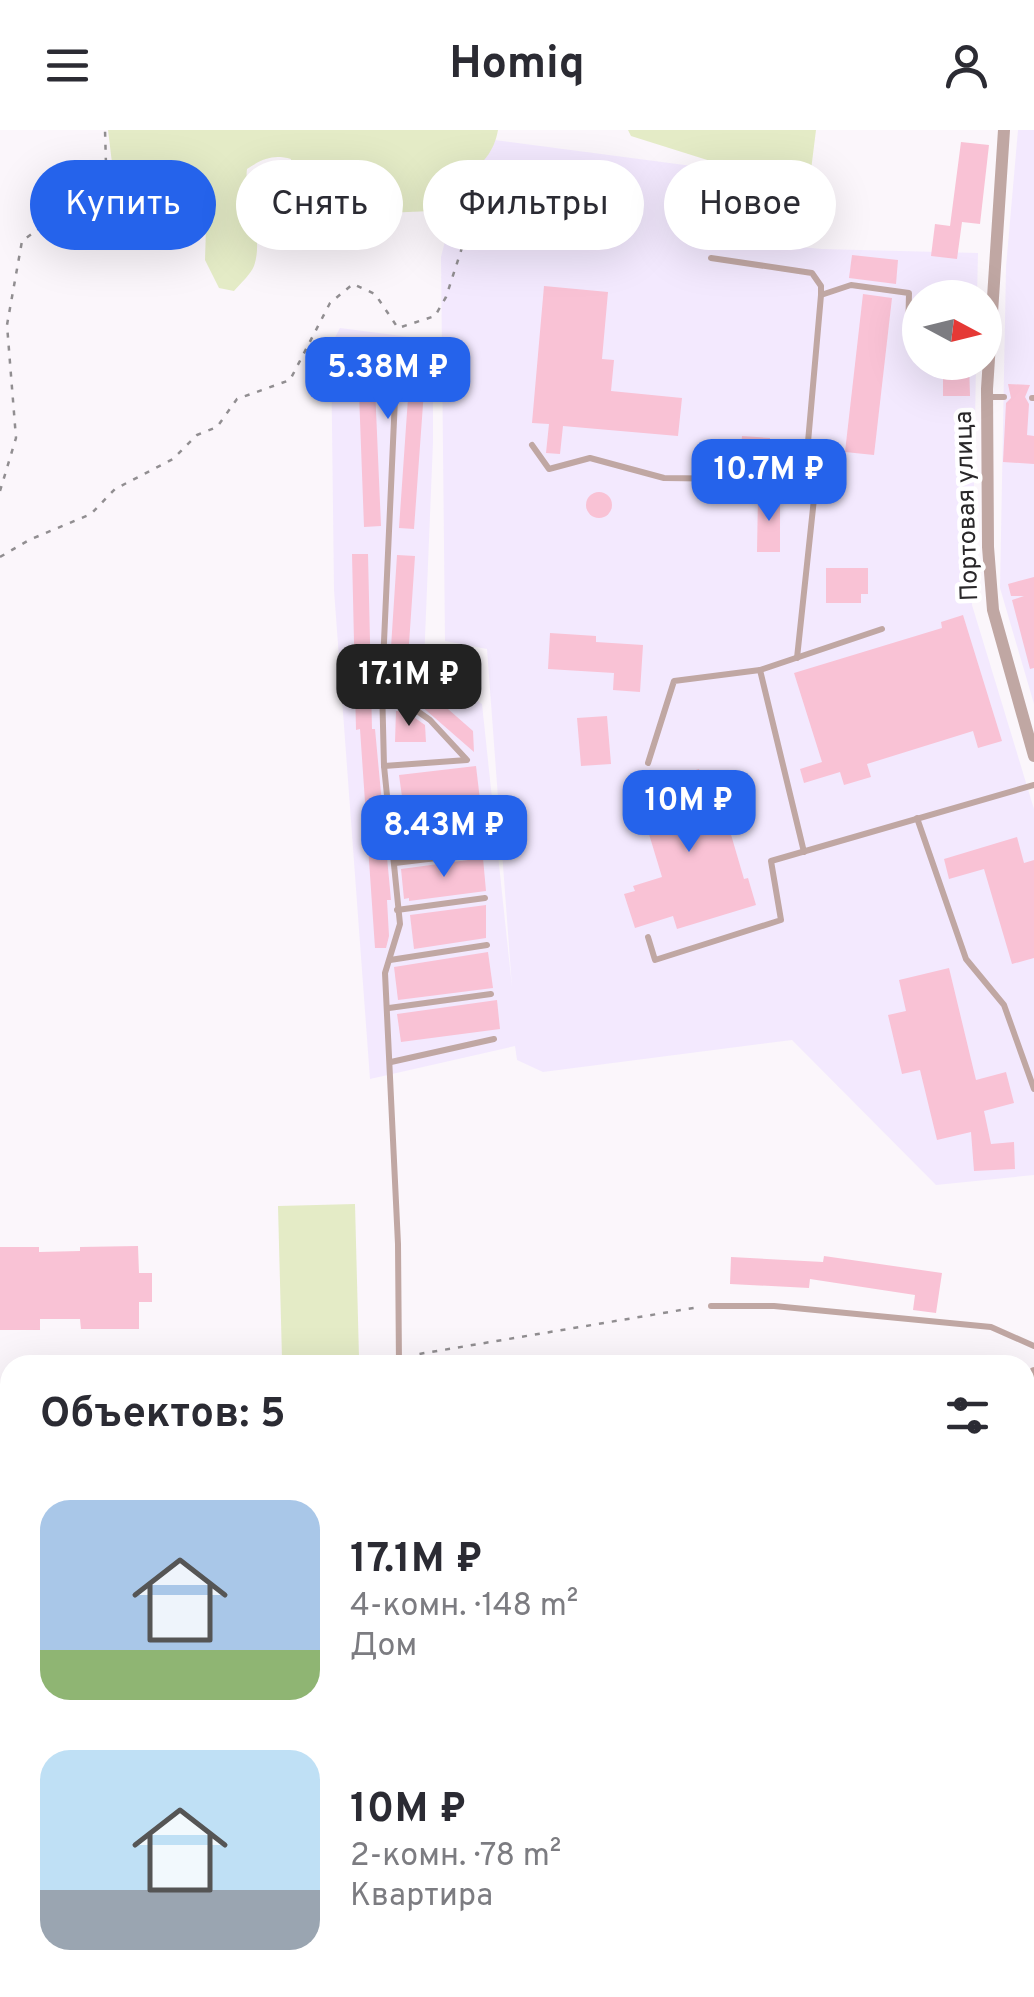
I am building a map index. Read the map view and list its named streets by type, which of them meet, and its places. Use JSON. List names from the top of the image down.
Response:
{
  "streets": {
    "street": ["Портовая улица"]
  },
  "north": "right",
  "page": {
    "header": "Homiq",
    "chip": [
      "Купить",
      "Снять",
      "Фильтры",
      "Новое"
    ],
    "price": [
      "5.38M ₽",
      "10.7M ₽",
      "17.1M ₽",
      "10M ₽",
      "8.43M ₽"
    ],
    "heading": "Объектов: 5",
    "list": [
      {
        "name": "17.1M ₽",
        "note": "4-комн. · 148 m² · Дом"
      },
      {
        "name": "10M ₽",
        "note": "2-комн. · 78 m² · Квартира"
      }
    ]
  }
}
